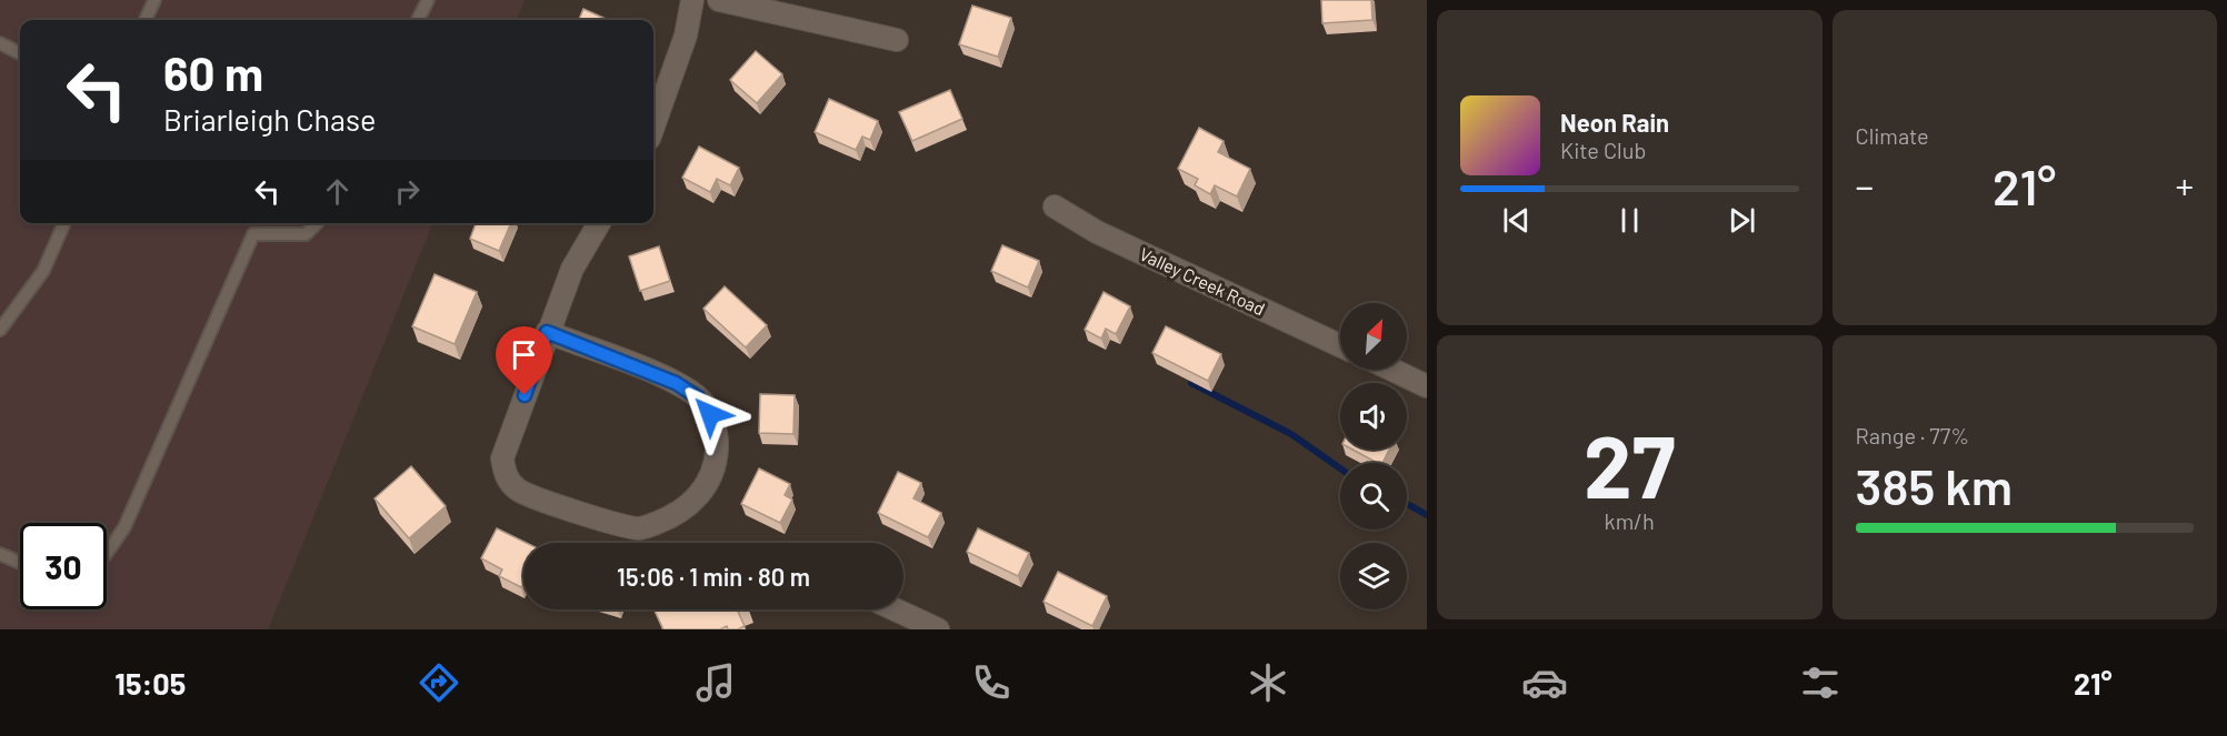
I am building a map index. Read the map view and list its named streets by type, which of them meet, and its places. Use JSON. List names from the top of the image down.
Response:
{
  "streets": {
    "street": ["Valley Creek Road"]
  },
  "north": "top right",
  "page": {
    "tile": [
      "Climate",
      ["27", "km/h"],
      ["Range · 77%", "385 km"]
    ],
    "turn": ["60 m", "Briarleigh Chase"],
    "song": ["Neon Rain", "Kite Club"],
    "heat": ["−", "21°", "+"],
    "limit": "30",
    "trip": "15:06 · 1 min · 80 m",
    "tabs": ["15:05", "21°"]
  }
}
